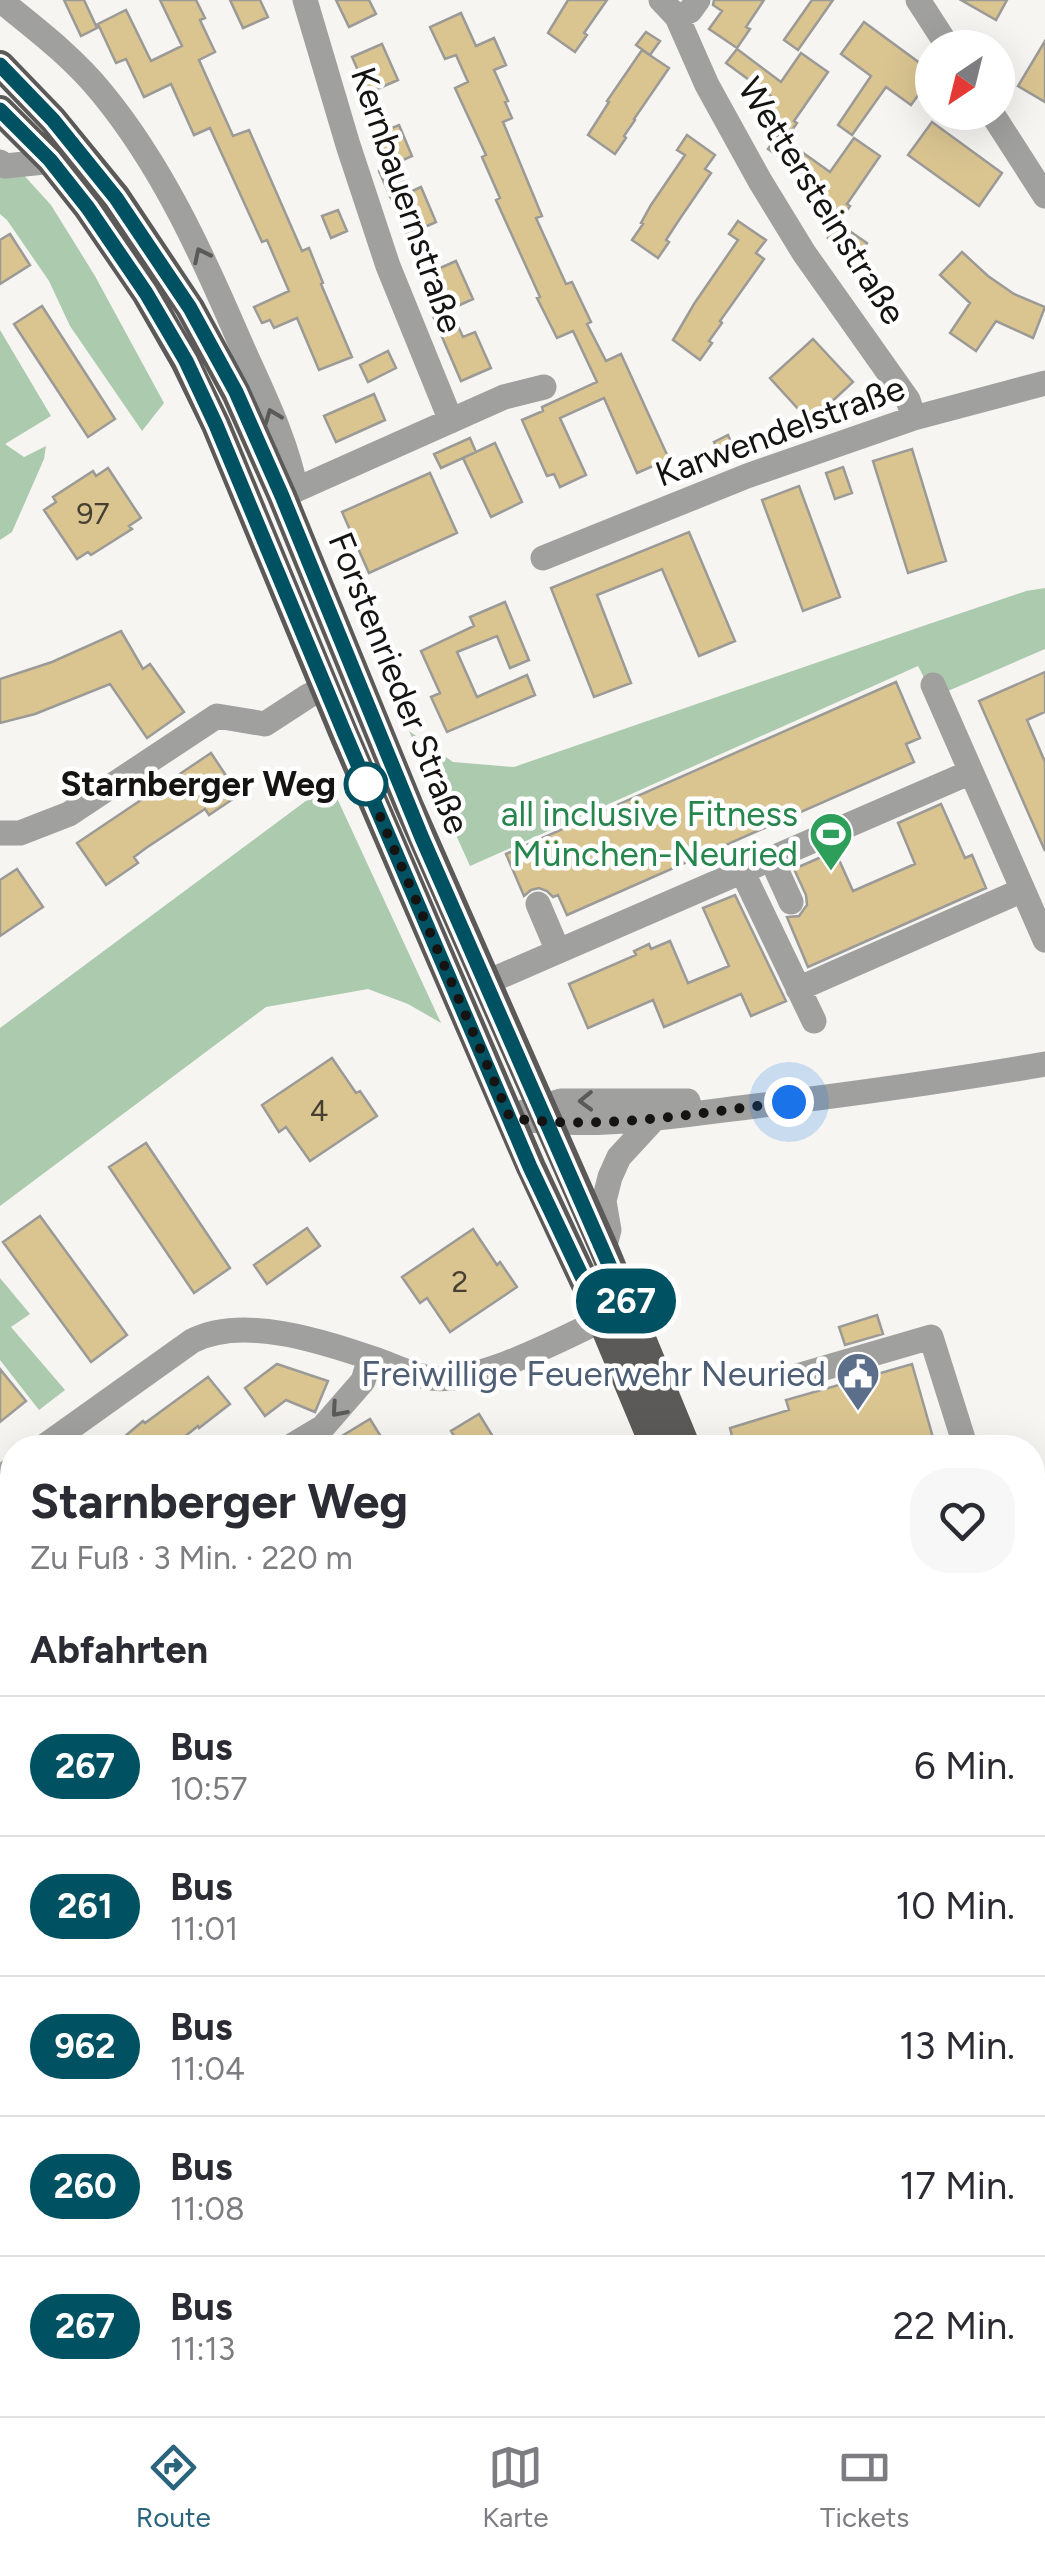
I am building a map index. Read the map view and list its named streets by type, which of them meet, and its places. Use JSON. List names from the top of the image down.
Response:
{
  "streets": {
    "main road": ["Forstenrieder Straße"],
    "street": ["Kernbauernstraße", "Wettersteinstraße", "Karwendelstraße"]
  },
  "crossings": [
    ["Wettersteinstraße", "Karwendelstraße"]
  ],
  "places": {
    "other": ["Starnberger Weg"],
    "sports": ["all inclusive Fitness München-Neuried"],
    "public building": ["Freiwillige Feuerwehr Neuried"]
  },
  "lines": ["bus line 267"],
  "house_numbers": ["97", "4", "2"],
  "north": "bottom left",
  "page": {
    "on_map": "267",
    "heading": [
      ["Starnberger Weg", "Zu Fuß · 3 Min. · 220 m"],
      "Abfahrten"
    ],
    "list": [
      {
        "mark": "267",
        "name": "Bus",
        "note": "10:57",
        "value": "6 Min."
      },
      {
        "mark": "261",
        "name": "Bus",
        "note": "11:01",
        "value": "10 Min."
      },
      {
        "mark": "962",
        "name": "Bus",
        "note": "11:04",
        "value": "13 Min."
      },
      {
        "mark": "260",
        "name": "Bus",
        "note": "11:08",
        "value": "17 Min."
      },
      {
        "mark": "267",
        "name": "Bus",
        "note": "11:13",
        "value": "22 Min."
      }
    ],
    "tabs": ["Route", "Karte", "Tickets"]
  }
}
